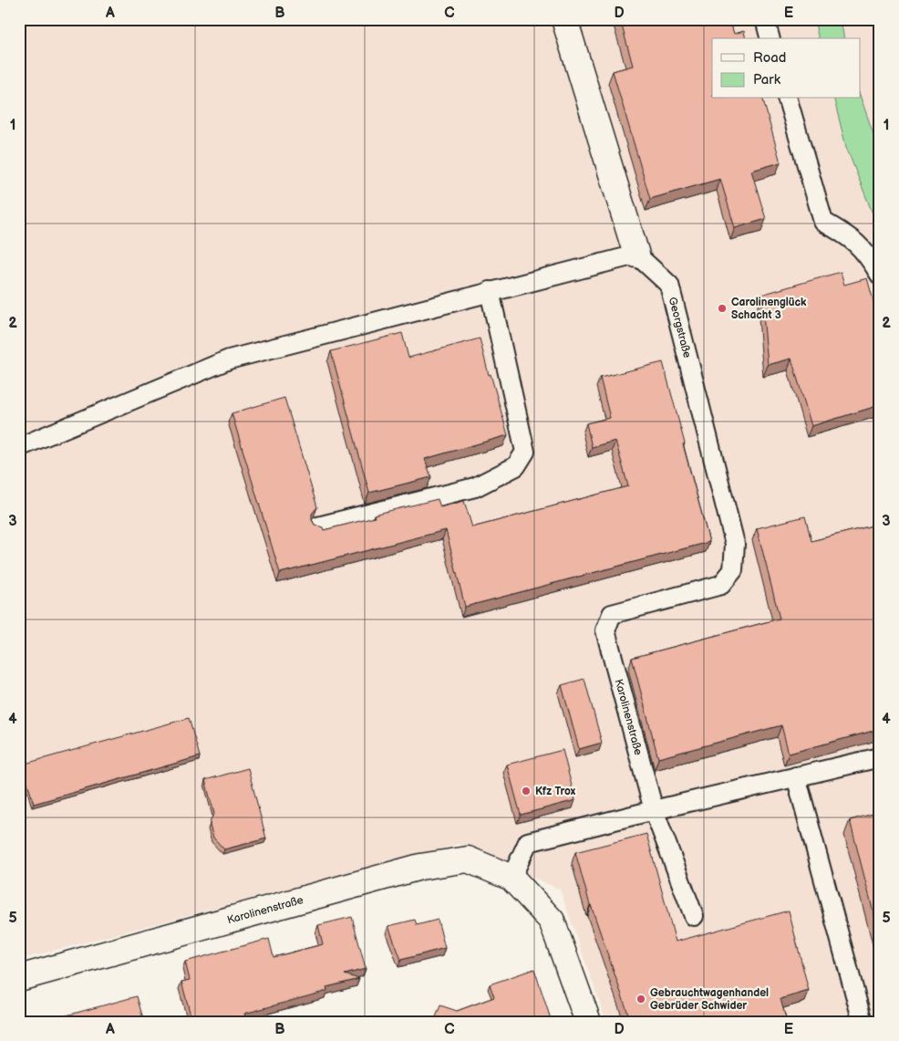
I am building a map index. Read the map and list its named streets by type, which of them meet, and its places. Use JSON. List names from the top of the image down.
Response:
{
  "streets": {
    "street": ["Karolinenstraße"],
    "lane": ["Georgstraße"]
  },
  "crossings": [
    ["Georgstraße", "Karolinenstraße"]
  ],
  "places": ["Carolinenglück Schacht 3", "Kfz Trox", "Gebrauchtwagenhandel Gebrüder Schwider"],
  "legend": ["Road", "Park"],
  "grid": {
    "columns": [
      "A",
      "B",
      "C",
      "D",
      "E"
    ],
    "rows": [
      "1",
      "2",
      "3",
      "4",
      "5"
    ]
  }
}
